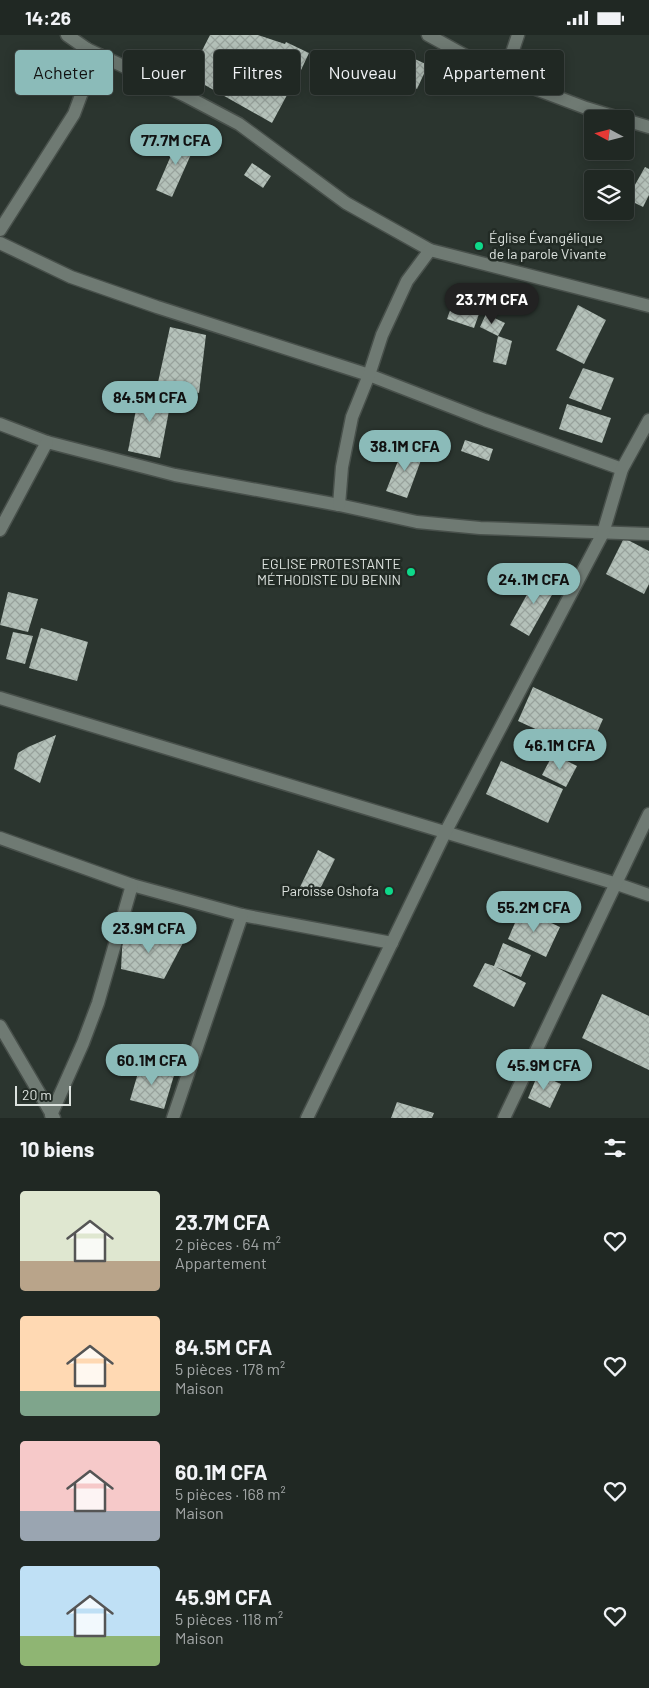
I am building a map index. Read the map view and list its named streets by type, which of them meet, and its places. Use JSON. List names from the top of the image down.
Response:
{
  "places": ["Église Évangélique de la parole Vivante", "EGLISE PROTESTANTE MÉTHODISTE DU BENIN", "Paroisse Oshofa"],
  "scale_bar": "20 m",
  "north": "left",
  "page": {
    "status": "14:26",
    "chip": [
      "Acheter",
      "Louer",
      "Filtres",
      "Nouveau",
      "Appartement"
    ],
    "price": [
      "77.7M CFA",
      "23.7M CFA",
      "84.5M CFA",
      "38.1M CFA",
      "24.1M CFA",
      "46.1M CFA",
      "55.2M CFA",
      "23.9M CFA",
      "60.1M CFA",
      "45.9M CFA"
    ],
    "scale": "20 m",
    "heading": "10 biens",
    "list": [
      {
        "name": "23.7M CFA",
        "note": "2 pièces · 64 m² · Appartement"
      },
      {
        "name": "84.5M CFA",
        "note": "5 pièces · 178 m² · Maison"
      },
      {
        "name": "60.1M CFA",
        "note": "5 pièces · 168 m² · Maison"
      },
      {
        "name": "45.9M CFA",
        "note": "5 pièces · 118 m² · Maison"
      }
    ]
  }
}
